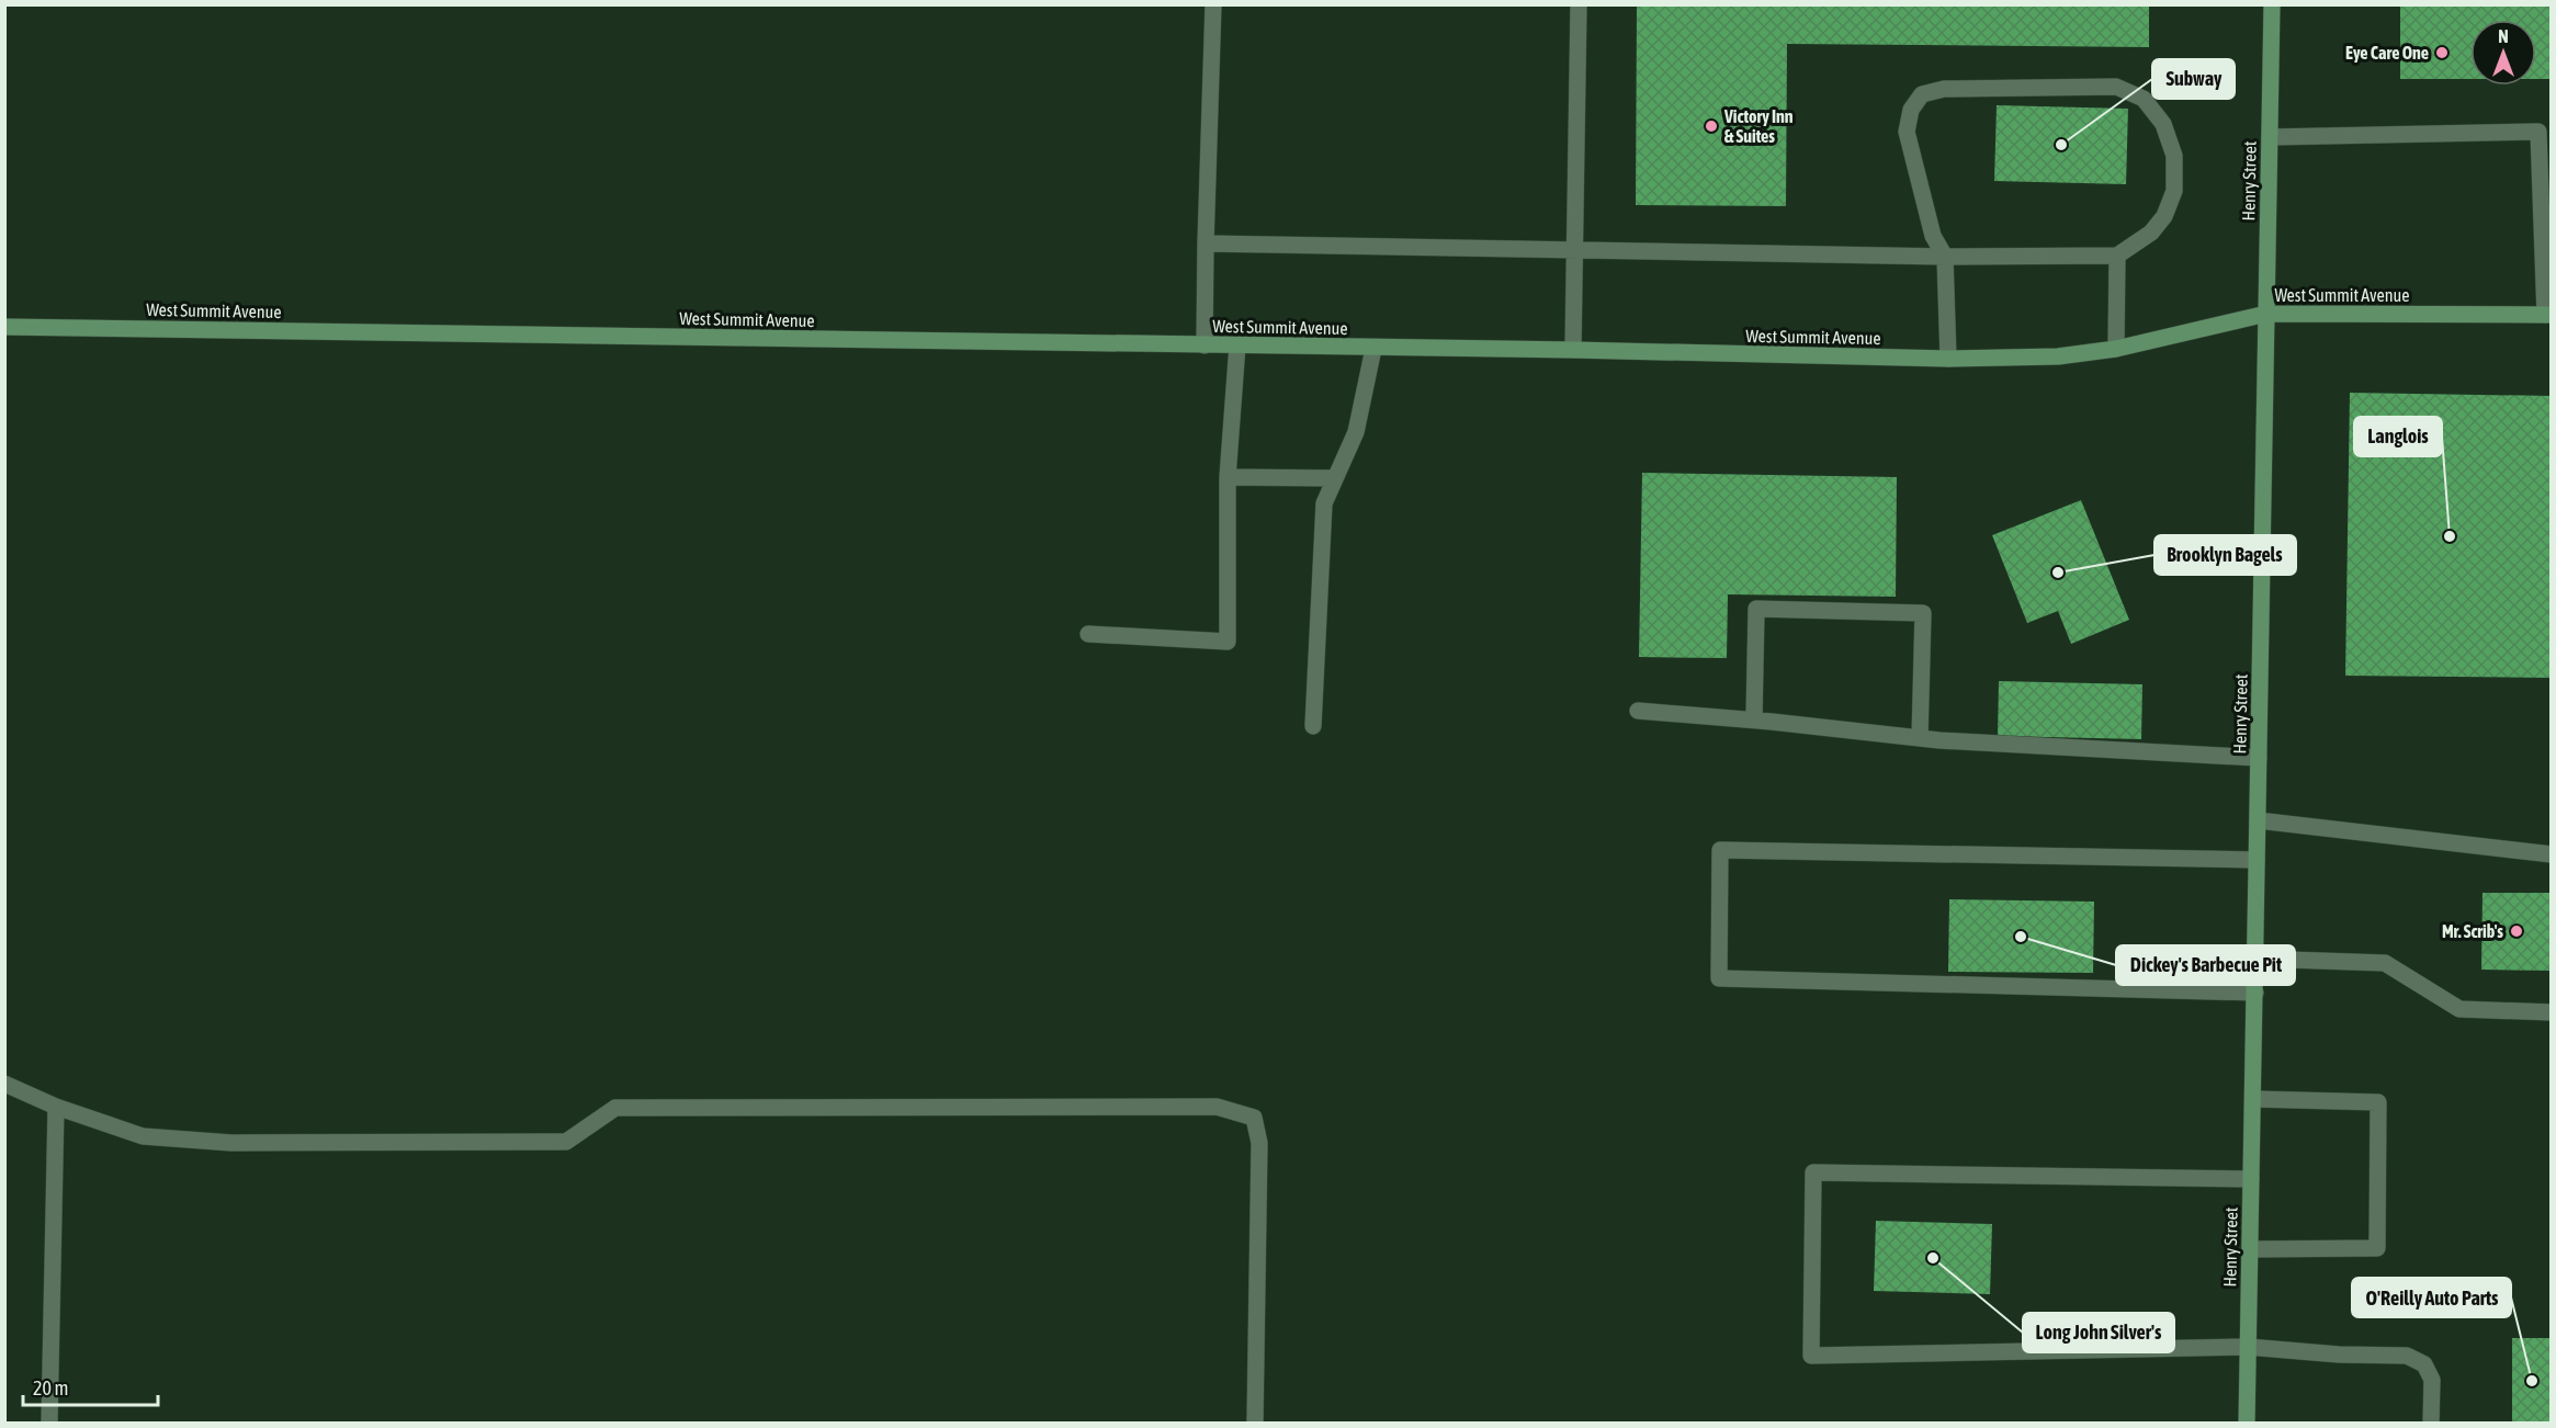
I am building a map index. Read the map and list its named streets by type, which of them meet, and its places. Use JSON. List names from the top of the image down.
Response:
{
  "streets": {
    "street": ["Henry Street", "West Summit Avenue"]
  },
  "crossings": [
    ["Henry Street", "West Summit Avenue"]
  ],
  "places": [
    "Eye Care One",
    "Victory Inn & Suites",
    "Subway",
    "Langlois",
    "Brooklyn Bagels",
    "Mr. Scrib's",
    "Dickey's Barbecue Pit",
    "Long John Silver's",
    "O'Reilly Auto Parts"
  ],
  "scale_bar": "20 m",
  "north": "top"
}
